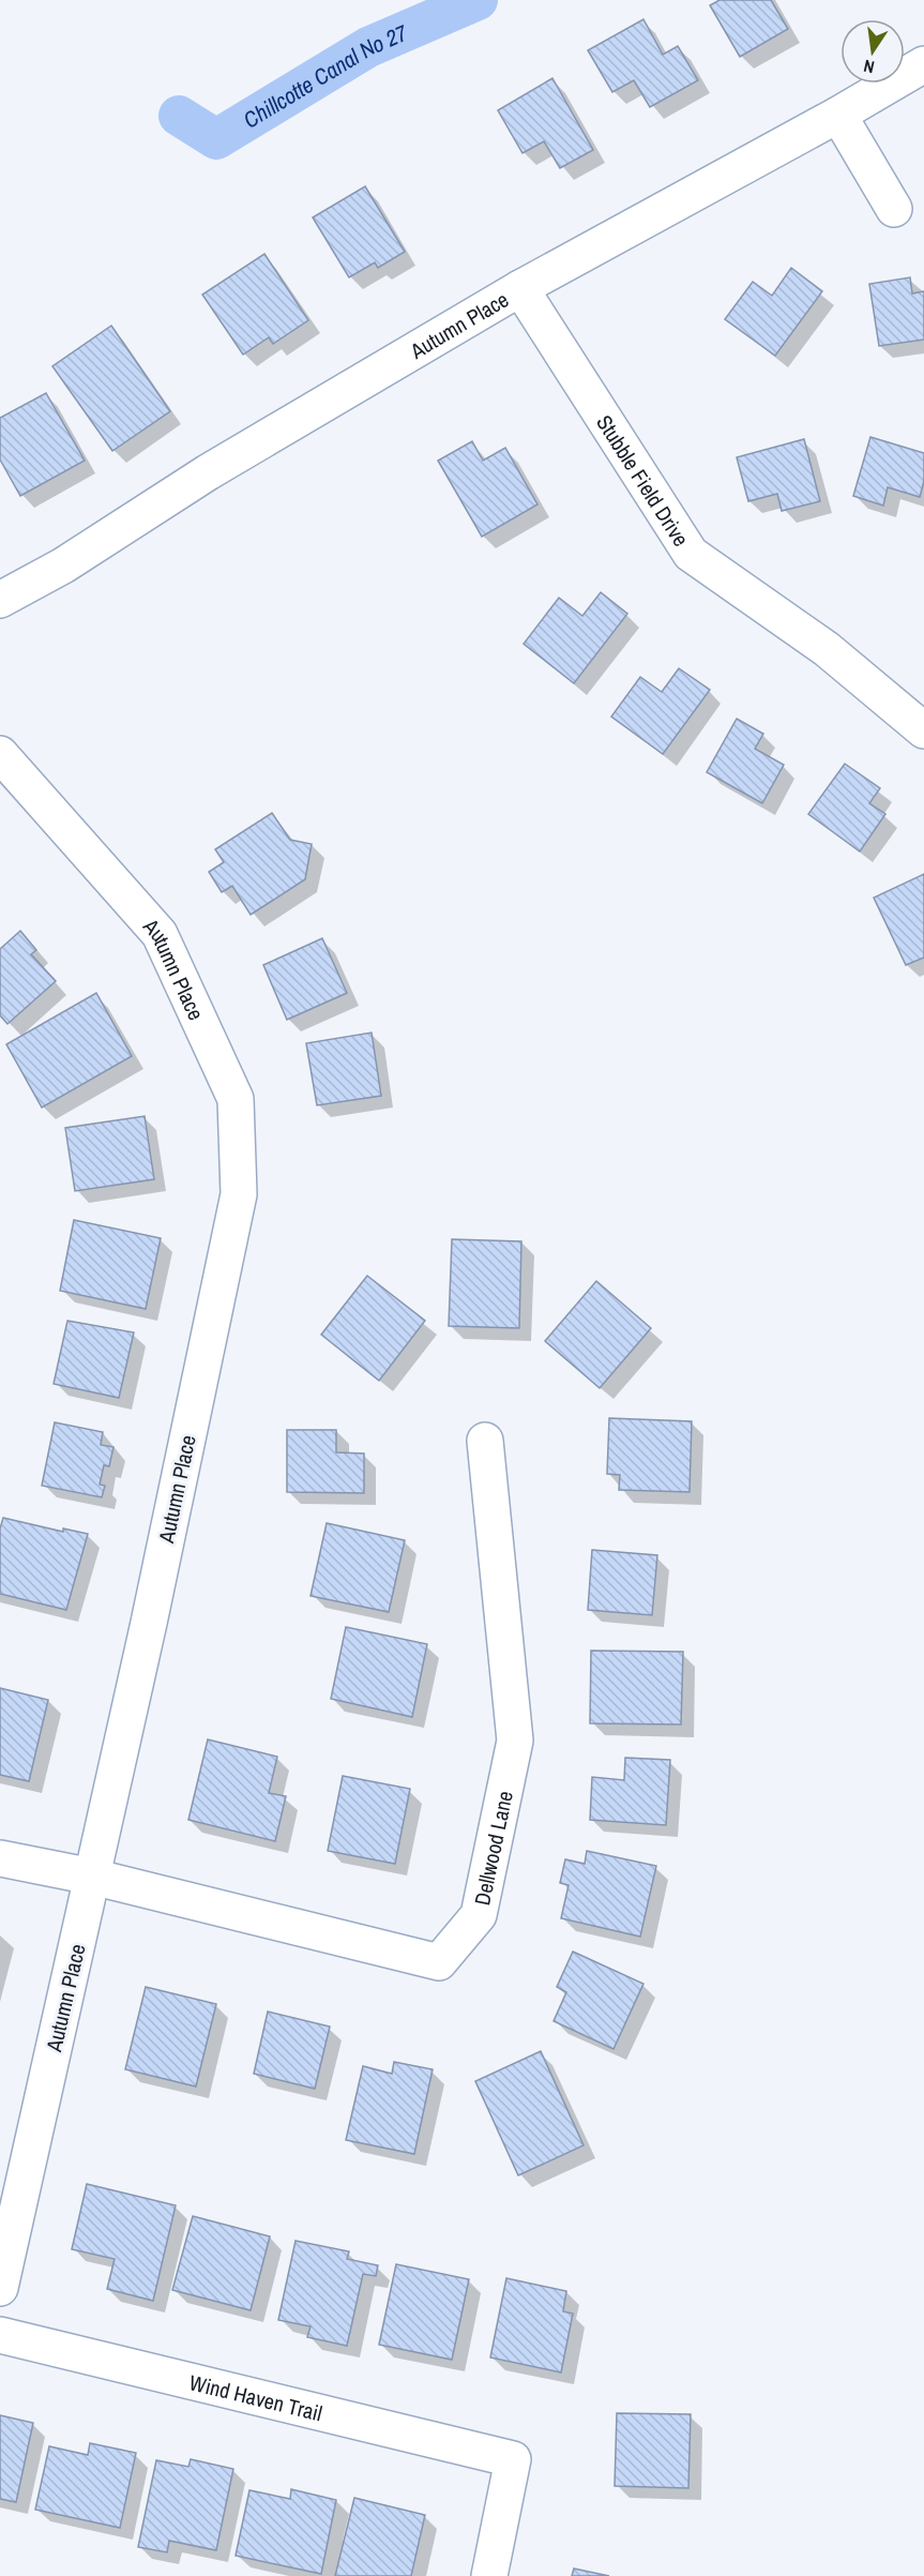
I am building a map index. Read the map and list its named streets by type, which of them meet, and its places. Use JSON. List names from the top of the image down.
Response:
{
  "streets": {
    "street": [
      "Autumn Place",
      "Stubble Field Drive",
      "Dellwood Lane",
      "Wind Haven Trail"
    ]
  },
  "crossings": [
    ["Autumn Place", "Stubble Field Drive"],
    ["Autumn Place", "Dellwood Lane"]
  ],
  "water": ["Chillcotte Canal No 27"],
  "north": "bottom"
}
